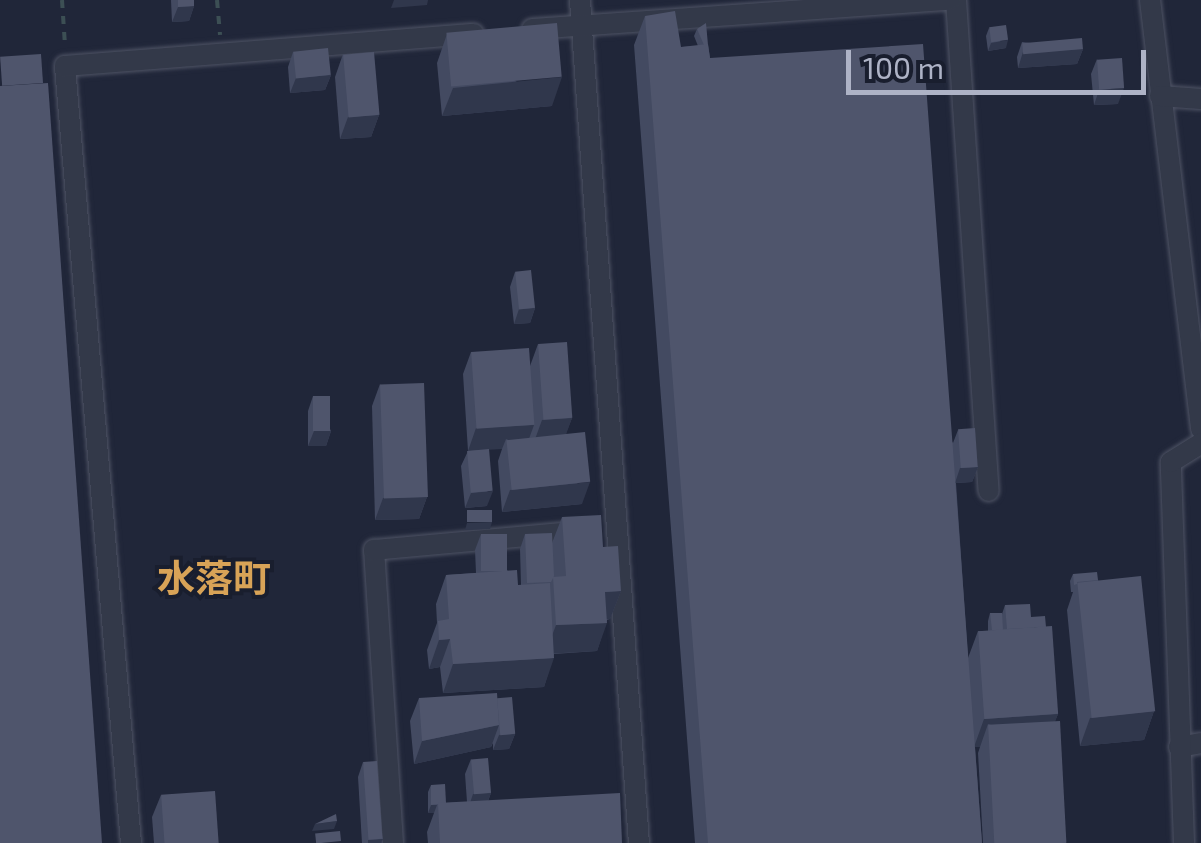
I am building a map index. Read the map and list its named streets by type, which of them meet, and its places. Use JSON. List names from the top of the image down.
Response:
{
  "districts": ["水落町"],
  "scale_bar": "100 m"
}
